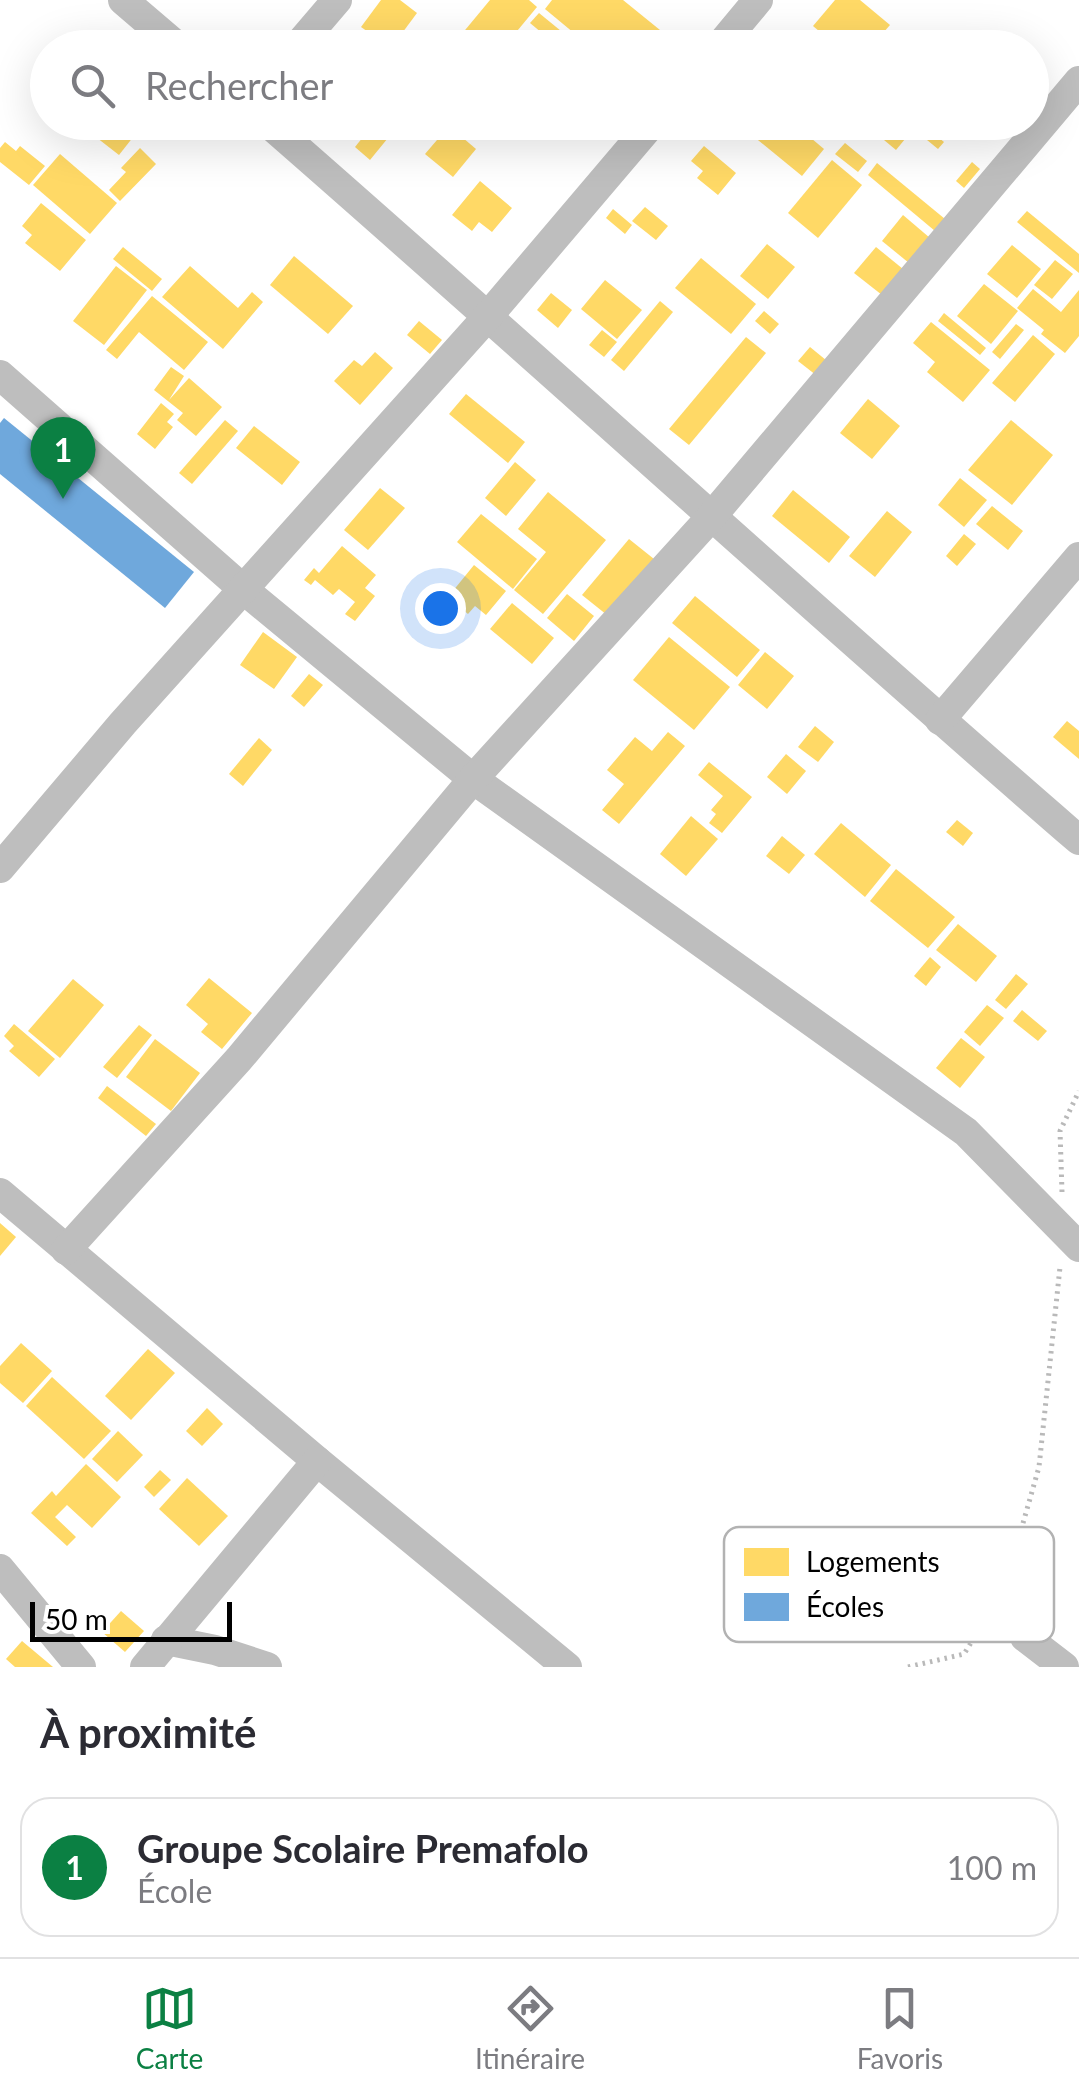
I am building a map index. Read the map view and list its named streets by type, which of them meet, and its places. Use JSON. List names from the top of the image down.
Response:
{
  "legend": ["Logements", "Écoles"],
  "scale_bar": "50 m",
  "page": {
    "search": "Rechercher",
    "pins": "1",
    "scale": "50 m",
    "heading": "À proximité",
    "list": [
      {
        "mark": "1",
        "name": "Groupe Scolaire Premafolo",
        "note": "École",
        "value": "100 m"
      }
    ],
    "nav": ["Carte", "Itinéraire", "Favoris"]
  }
}
